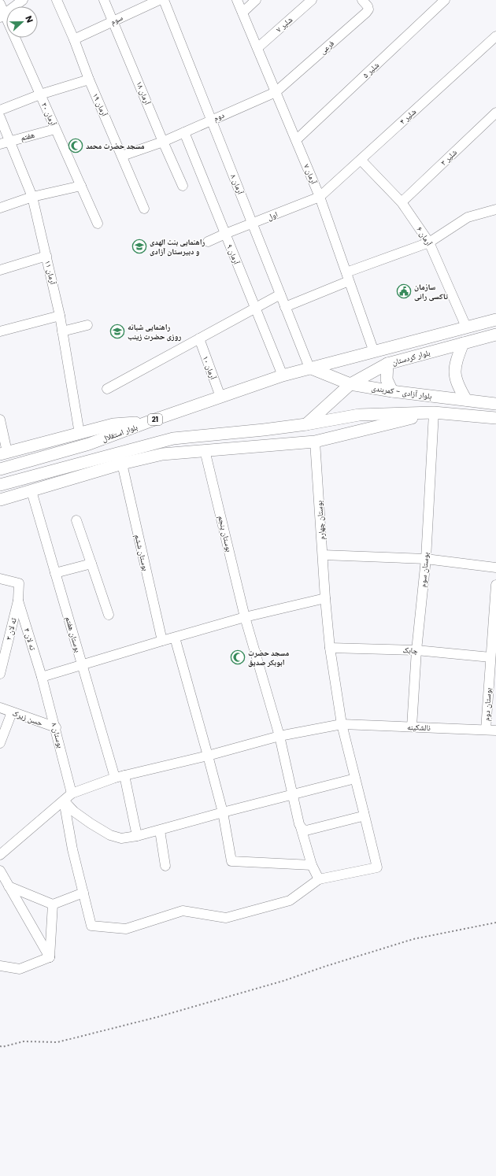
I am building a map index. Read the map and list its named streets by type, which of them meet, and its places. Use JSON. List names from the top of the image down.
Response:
{
  "streets": {
    "main road": [
      "بلوار کردستان",
      "بلوار آزادی - کمربندی",
      "21",
      "بلوار استقلال"
    ],
    "street": [
      "سوم",
      "شلیر ۷",
      "فرعی",
      "شلیر ۵",
      "آرمان ۱۸",
      "آرمان ۱۹",
      "آرمان ۲۰",
      "دوم",
      "شلیر ۴",
      "هفتم",
      "شلیر ۳",
      "آرمان ۷",
      "آرمان ۸",
      "اول",
      "آرمان ۶",
      "آرمان ۹",
      "آرمان ۱۱",
      "آرمان ۱۰",
      "بوستان چهارم",
      "بوستان پنجم",
      "بوستان ششم",
      "بوستان سوم",
      "ته لان ۳",
      "بوستان هفتم",
      "ته لان ۴",
      "چابک",
      "بوستان دوم",
      "حسن زیرک",
      "نالشکینه",
      "بوستان ۸"
    ]
  },
  "crossings": [
    ["سوم", "آرمان ۱۸"],
    ["سوم", "آرمان ۱۹"],
    ["شلیر ۷", "آرمان ۷"],
    ["فرعی", "دوم"],
    ["فرعی", "آرمان ۷"],
    ["شلیر ۵", "آرمان ۷"],
    ["آرمان ۱۸", "دوم"],
    ["آرمان ۱۹", "دوم"],
    ["آرمان ۲۰", "هفتم"],
    ["دوم", "آرمان ۷"],
    ["دوم", "آرمان ۸"],
    ["دوم", "آرمان ۹"],
    ["شلیر ۴", "آرمان ۷"],
    ["شلیر ۴", "اول"],
    ["شلیر ۴", "آرمان ۶"],
    ["هفتم", "آرمان ۱۱"],
    ["شلیر ۳", "آرمان ۶"],
    ["آرمان ۷", "اول"],
    ["آرمان ۷", "بلوار کردستان"],
    ["آرمان ۸", "اول"],
    ["آرمان ۸", "بلوار کردستان"],
    ["آرمان ۸", "بلوار آزادی - کمربندی"],
    ["آرمان ۸", "بلوار استقلال"],
    ["اول", "آرمان ۹"],
    ["آرمان ۶", "بلوار کردستان"],
    ["آرمان ۹", "بلوار استقلال"],
    ["بلوار کردستان", "بلوار آزادی - کمربندی"],
    ["بلوار کردستان", "بلوار استقلال"],
    ["آرمان ۱۰", "بلوار استقلال"],
    ["بلوار آزادی - کمربندی", "بلوار استقلال"],
    ["بوستان چهارم", "بوستان پنجم"],
    ["بوستان چهارم", "چابک"],
    ["بوستان چهارم", "نالشکینه"],
    ["بوستان پنجم", "نالشکینه"],
    ["بوستان سوم", "چابک"],
    ["بوستان سوم", "نالشکینه"],
    ["ته لان ۳", "ته لان ۴"],
    ["بوستان هفتم", "نالشکینه"],
    ["ته لان ۴", "بوستان ۸"],
    ["چابک", "بوستان دوم"],
    ["بوستان دوم", "نالشکینه"],
    ["حسن زیرک", "بوستان ۸"],
    ["نالشکینه", "بوستان ۸"]
  ],
  "places": {
    "mosque": ["مسجد حضرت محمد", "مسجد حضرت ابوبکر صدیق"],
    "school or university": ["راهنمایی بنت الهدی و دبیرستان آزادی", "راهنمایی شبانه روزی حضرت زینب"],
    "public building": ["سازمان تاکسی رانی"]
  },
  "north": "right"
}
